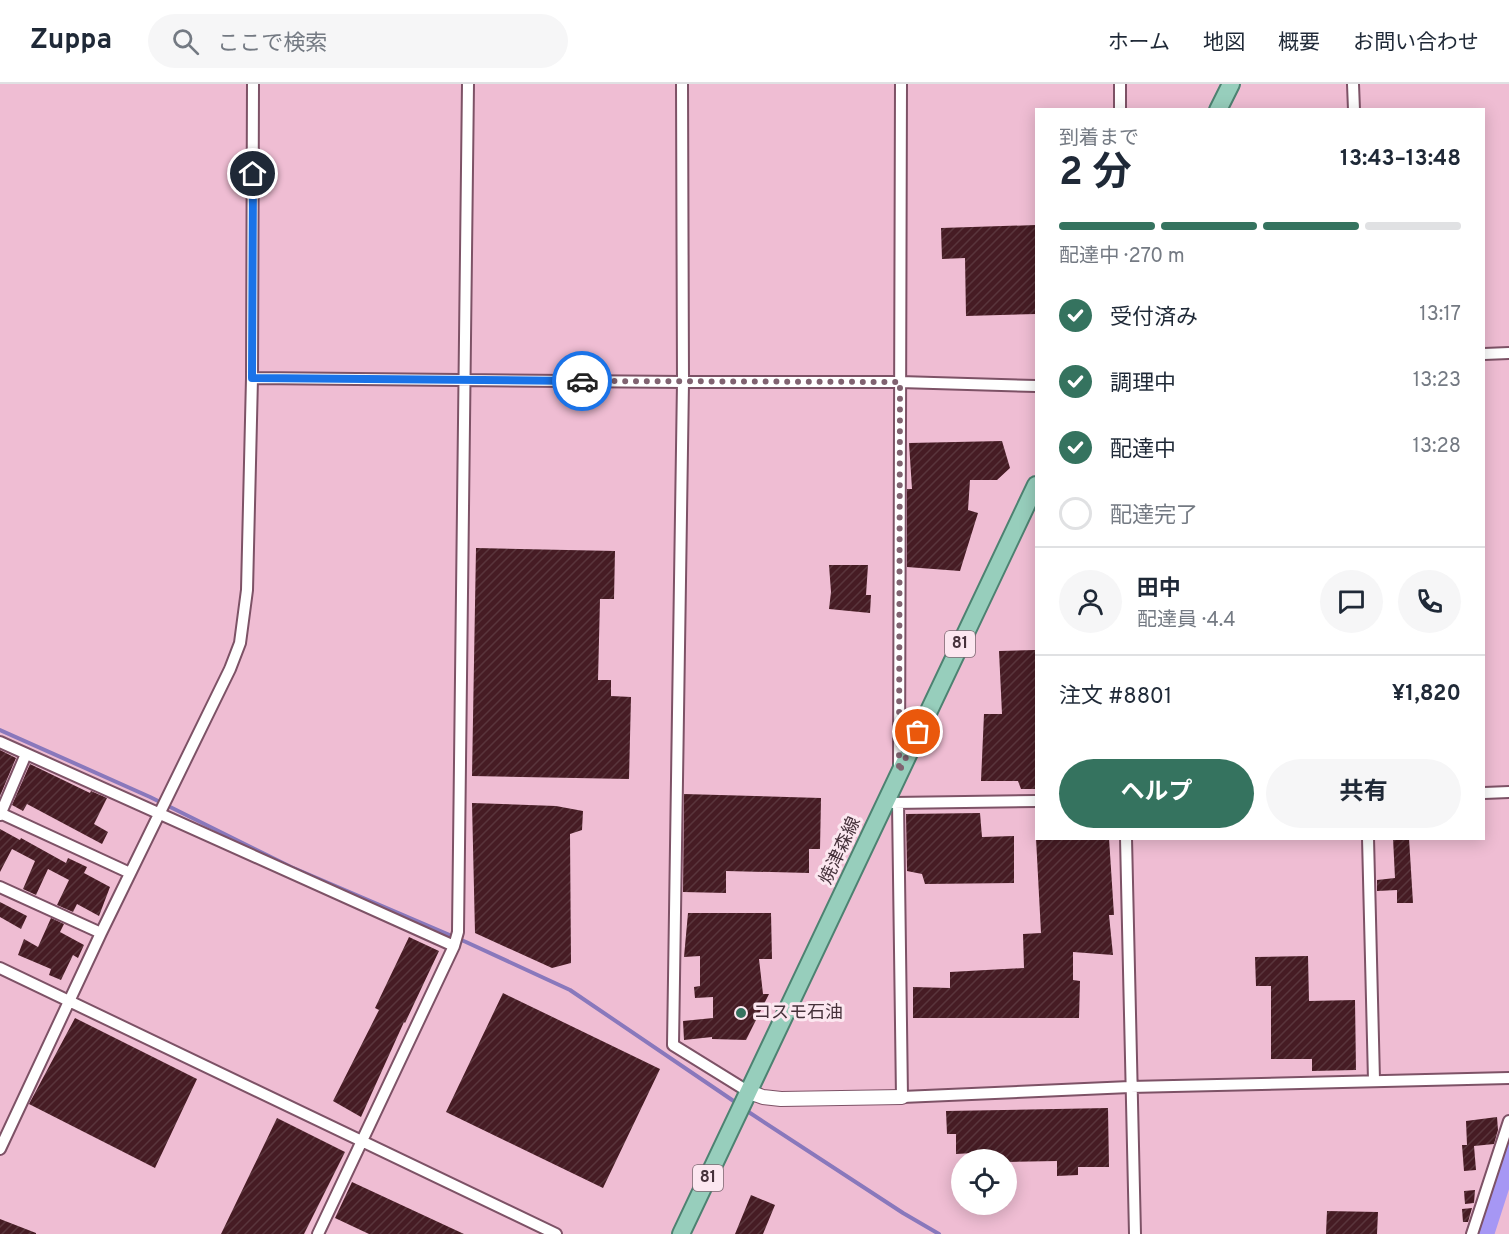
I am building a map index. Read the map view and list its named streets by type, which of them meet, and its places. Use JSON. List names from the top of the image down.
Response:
{
  "streets": {
    "main road": ["81", "焼津森線"]
  },
  "places": ["コスモ石油"],
  "page": {
    "header": "Zuppa",
    "search": "ここで検索",
    "nav": [
      "ホーム",
      "地図",
      "概要",
      "お問い合わせ"
    ],
    "heading": ["2 分", "到着まで", "13:43–13:48"],
    "panel": [
      "田中",
      "配達員 · 4.4",
      "注文 #8801",
      "¥1,820"
    ],
    "bar": "配達中 · 270 m",
    "list": [
      ["受付済み", "13:17"],
      ["調理中", "13:23"],
      ["配達中", "13:28"],
      "配達完了"
    ],
    "buttons": ["ヘルプ", "共有"]
  }
}
